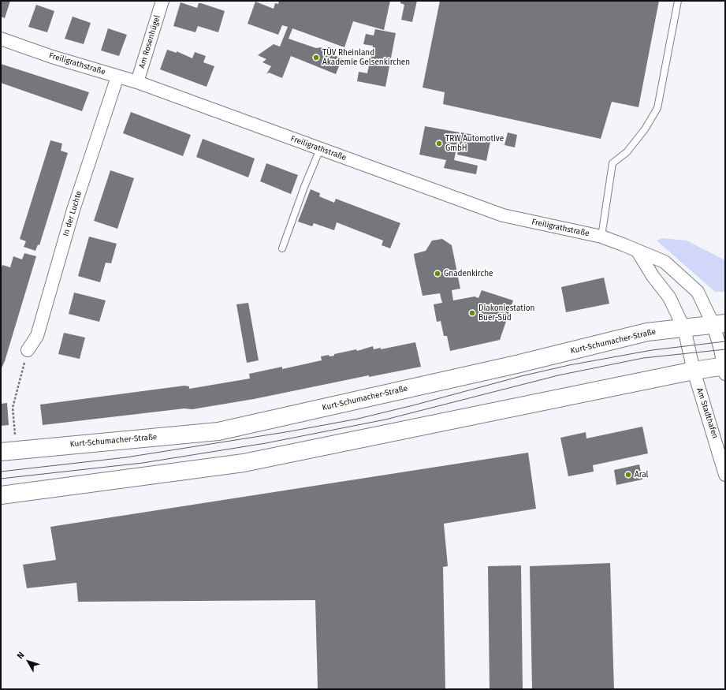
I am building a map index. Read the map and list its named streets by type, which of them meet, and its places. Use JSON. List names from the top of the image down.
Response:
{
  "streets": {
    "main road": ["Kurt-Schumacher-Straße"],
    "street": [
      "Am Rosenhügel",
      "Freiligrathstraße",
      "In der Luchte",
      "Am Stadthafen"
    ]
  },
  "crossings": [
    ["Am Rosenhügel", "Freiligrathstraße"],
    ["Freiligrathstraße", "In der Luchte"],
    ["Freiligrathstraße", "Kurt-Schumacher-Straße"]
  ],
  "places": [
    "TÜV Rheinland Akademie Gelsenkirchen",
    "TRW Automotive GmbH",
    "Gnadenkirche",
    "Diakoniestation Buer-Süd",
    "Aral"
  ],
  "north": "top left"
}
